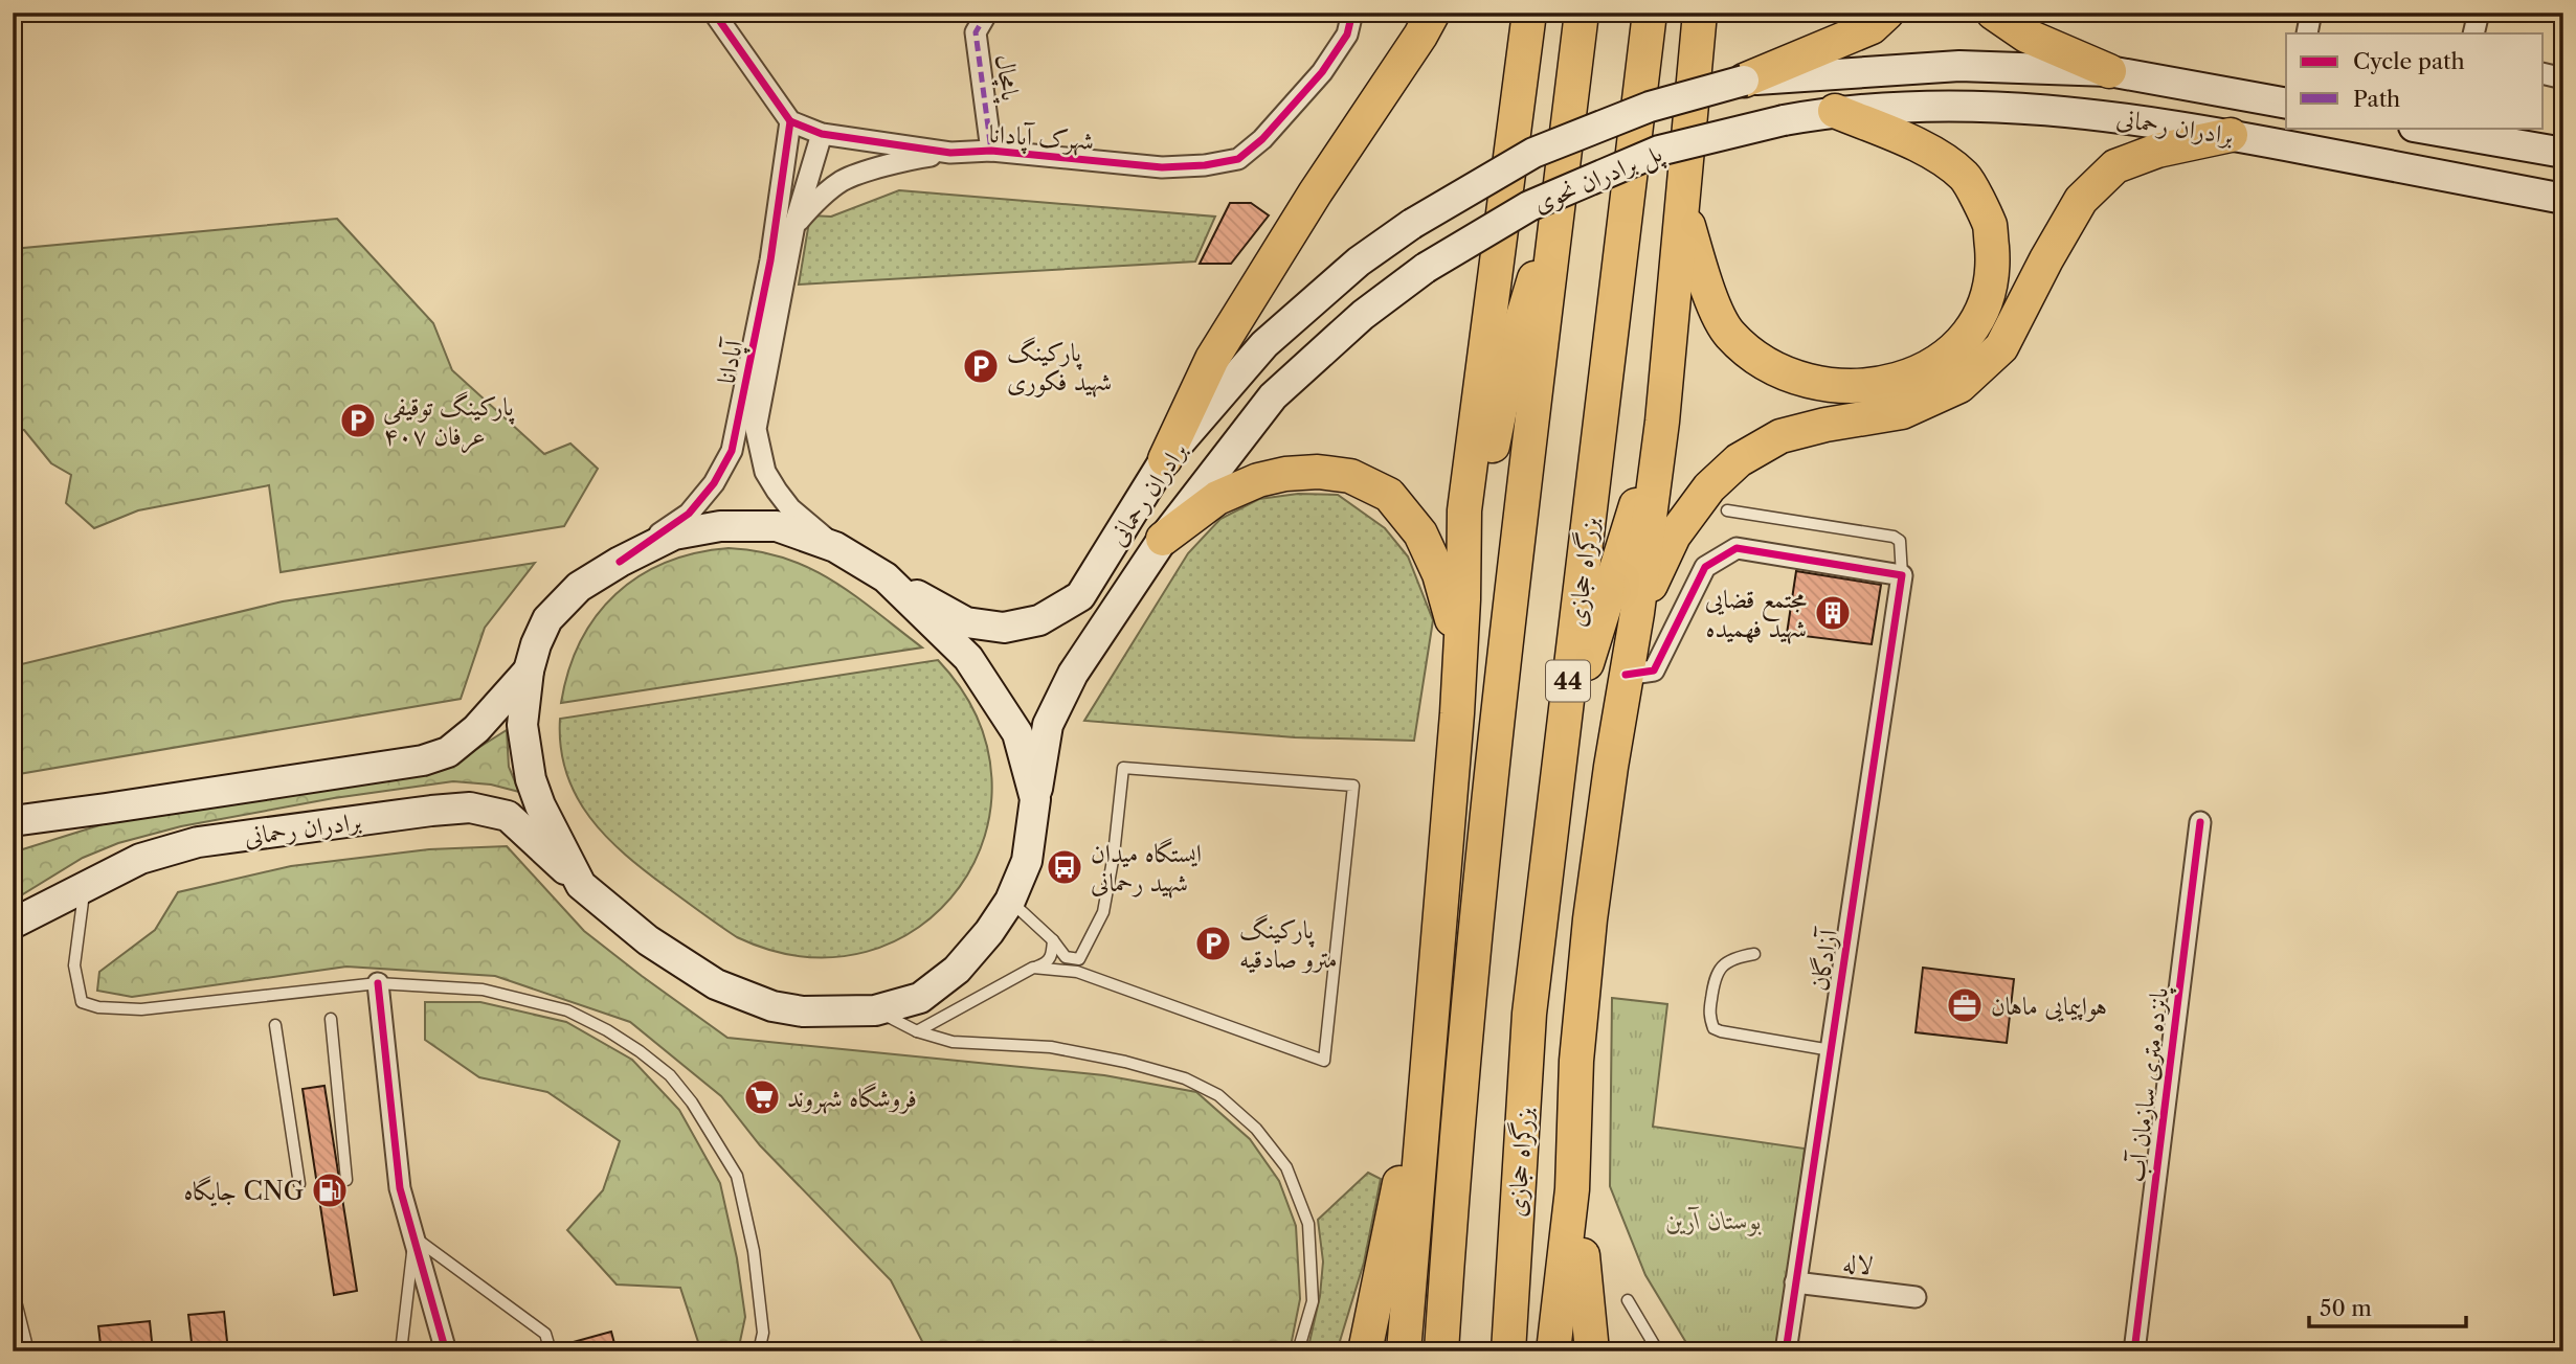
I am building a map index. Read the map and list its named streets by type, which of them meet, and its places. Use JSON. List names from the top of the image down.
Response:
{
  "streets": {
    "highway": ["بزرگراه حجازی", "44"],
    "main road": ["برادران رحمانی", "پل برادران نحوی"],
    "street": [
      "پامچال",
      "شهرک آپادانا",
      "آپادانا",
      "آزادگان",
      "پانزده متری سازمان آب",
      "لاله"
    ]
  },
  "crossings": [
    ["پامچال", "شهرک آپادانا"],
    ["برادران رحمانی", "پل برادران نحوی"],
    ["شهرک آپادانا", "آپادانا"],
    ["آزادگان", "لاله"]
  ],
  "parks": ["بوستان آرین"],
  "places": {
    "parking": ["پارکینگ شهید فکوری", "پارکینگ توقیفی عرفان ۴۰۷", "پارکینگ مترو صادقیه"],
    "building": ["مجتمع قضایی شهید فهمیده"],
    "bus stop": ["ایستگاه میدان شهید رحمانی"],
    "office": ["هواپیمایی ماهان"],
    "supermarket": ["فروشگاه شهروند"],
    "fuel station": ["جایگاه CNG"]
  },
  "legend": ["Cycle path", "Path"],
  "scale_bar": "50 m"
}
